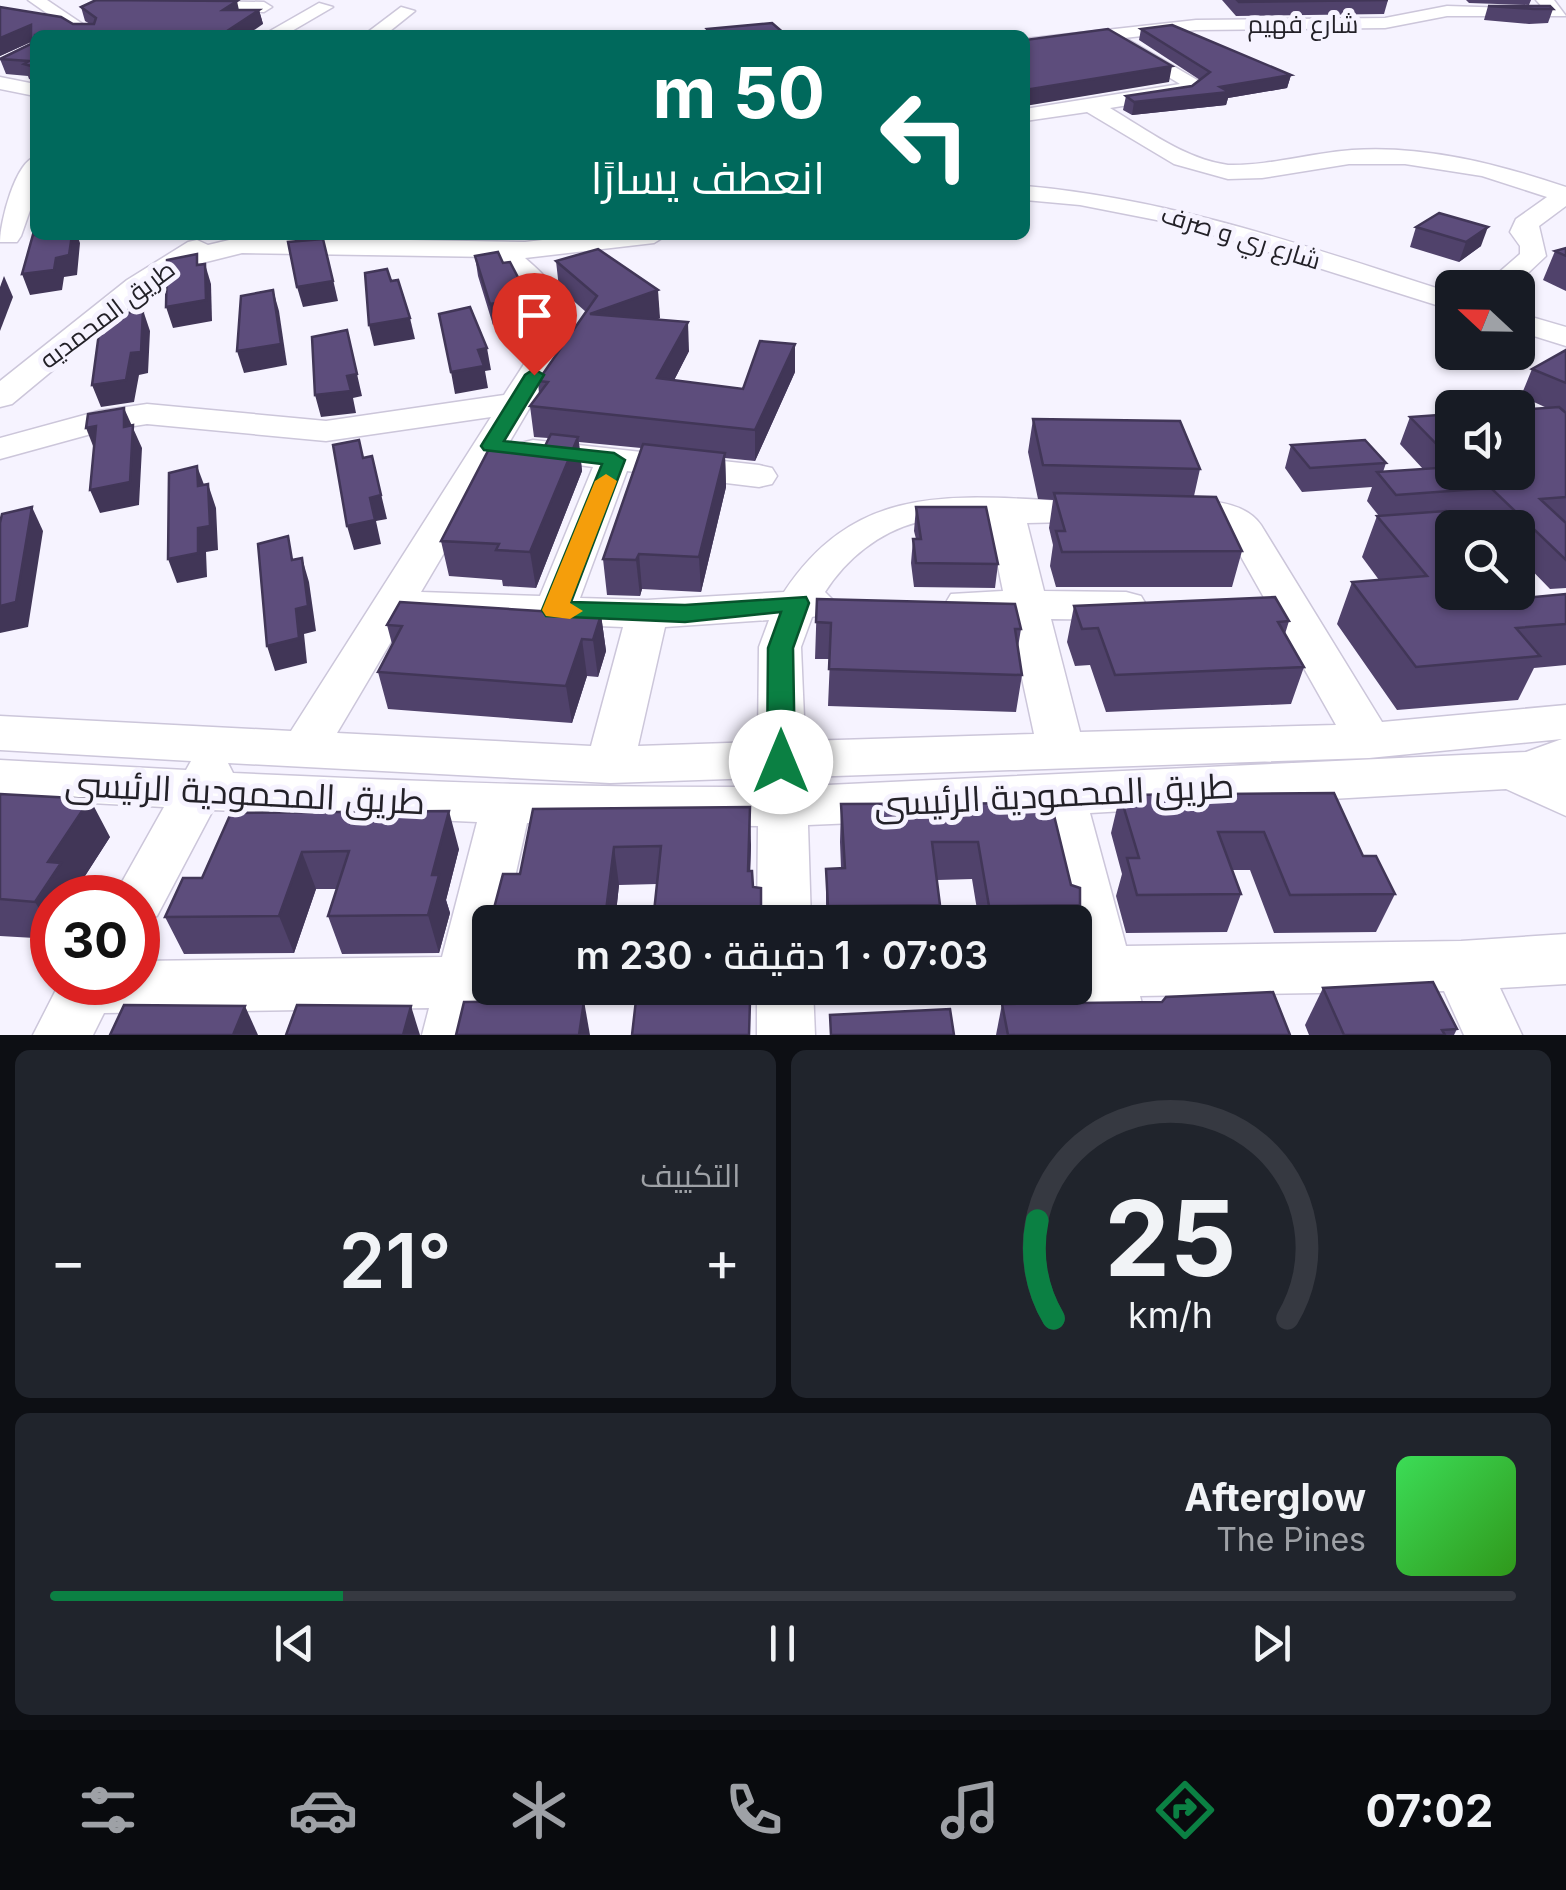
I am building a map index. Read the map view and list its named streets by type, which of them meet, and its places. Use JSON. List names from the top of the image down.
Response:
{
  "streets": {
    "street": [
      "شارع فهيم",
      "شارع ري و صرف",
      "طريق المحمديه",
      "طريق المحمودية الرئيسى"
    ]
  },
  "north": "left",
  "page": {
    "turn": ["50 m", "انعطف يسارًا"],
    "limit": "30",
    "trip": "07:03 · 1 دقيقة · 230 m",
    "tile": "التكييف",
    "heat": ["−", "21°", "+"],
    "song": ["Afterglow", "The Pines"],
    "tabs": "07:02",
    "gauge": ["25", "km/h"]
  }
}
